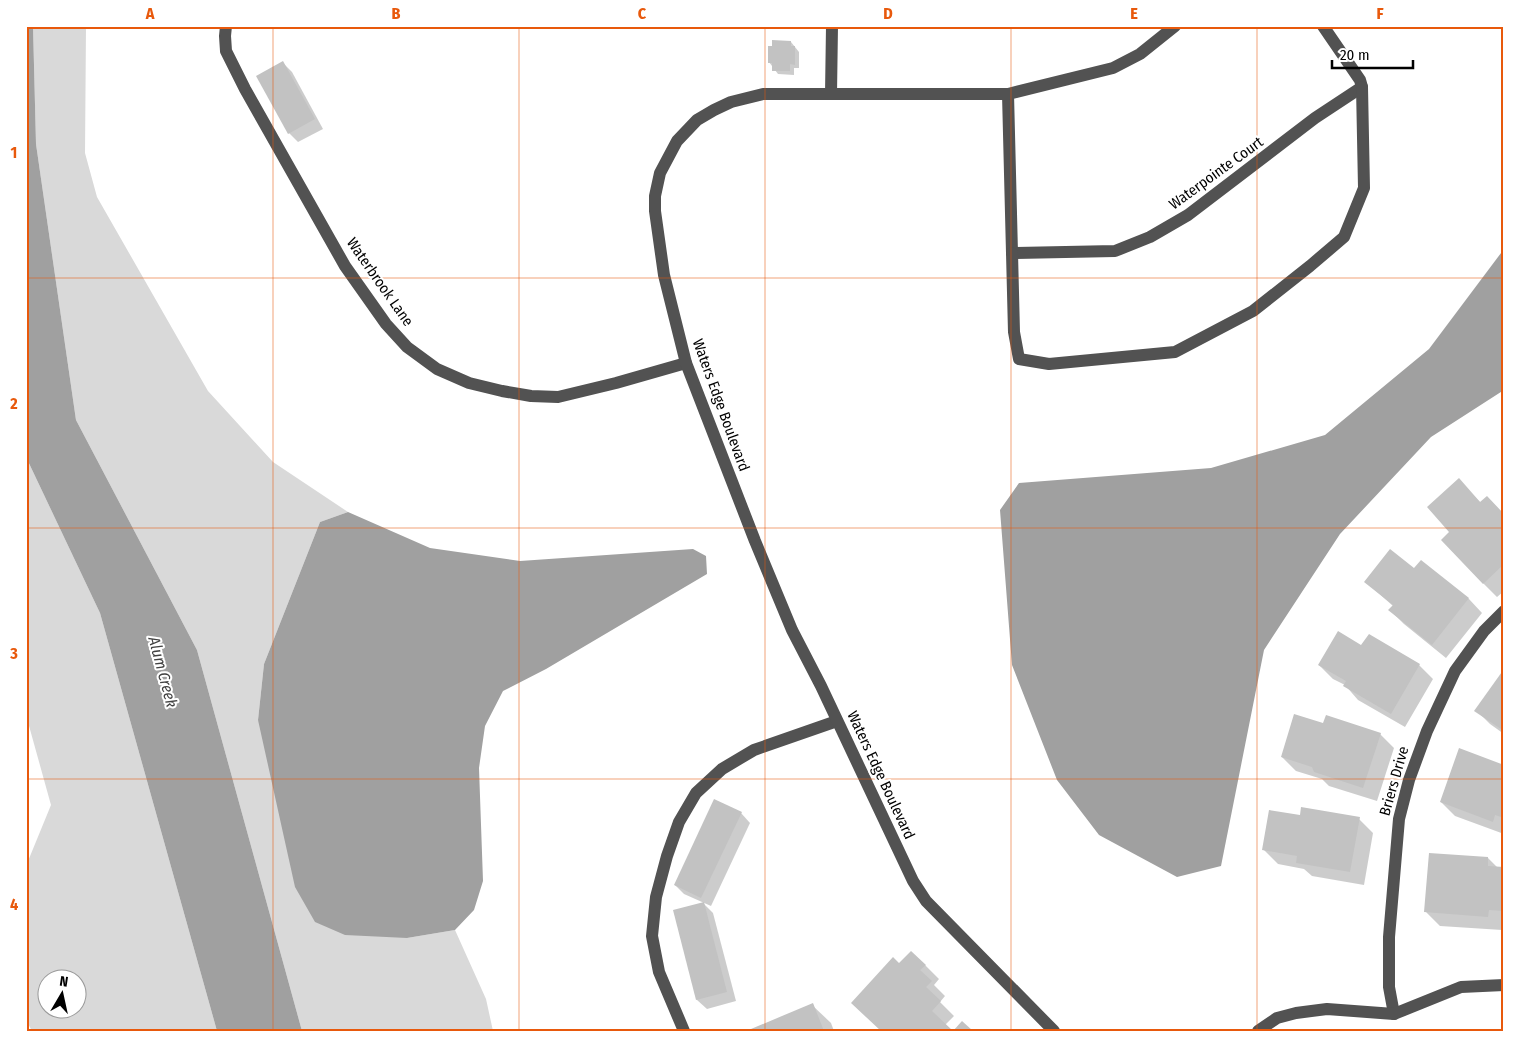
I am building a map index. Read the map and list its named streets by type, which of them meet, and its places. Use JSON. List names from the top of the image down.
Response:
{
  "streets": {
    "street": [
      "Waterpointe Court",
      "Waterbrook Lane",
      "Waters Edge Boulevard",
      "Briers Drive"
    ]
  },
  "crossings": [
    ["Waterbrook Lane", "Waters Edge Boulevard"]
  ],
  "water": ["Alum Creek"],
  "scale_bar": "20 m",
  "north": "top",
  "grid": {
    "columns": [
      "A",
      "B",
      "C",
      "D",
      "E",
      "F"
    ],
    "rows": [
      "1",
      "2",
      "3",
      "4"
    ]
  }
}
